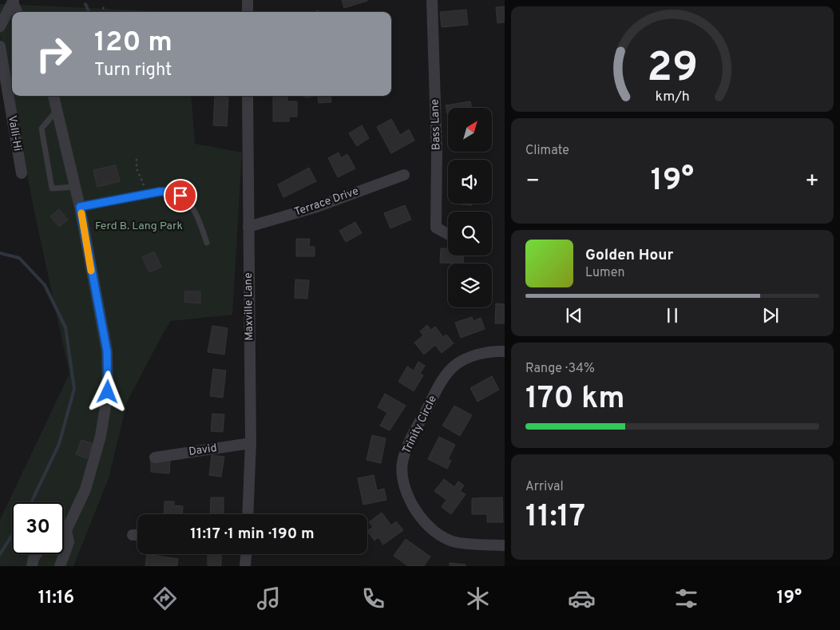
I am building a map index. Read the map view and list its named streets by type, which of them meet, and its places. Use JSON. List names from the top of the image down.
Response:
{
  "streets": {
    "street": [
      "Bass Lane",
      "Valli-Hi",
      "Terrace Drive",
      "Maxville Lane",
      "Trinity Circle",
      "David"
    ]
  },
  "crossings": [
    ["Terrace Drive", "Maxville Lane"],
    ["Maxville Lane", "David"]
  ],
  "parks": ["Ferd B. Lang Park"],
  "north": "top right",
  "page": {
    "turn": ["120 m", "Turn right"],
    "tile": [
      "Climate",
      ["Range · 34%", "170 km"],
      ["Arrival", "11:17"]
    ],
    "heat": ["−", "19°", "+"],
    "song": ["Golden Hour", "Lumen"],
    "limit": "30",
    "trip": "11:17 · 1 min · 190 m",
    "tabs": ["11:16", "19°"],
    "gauge": ["29", "km/h"]
  }
}
